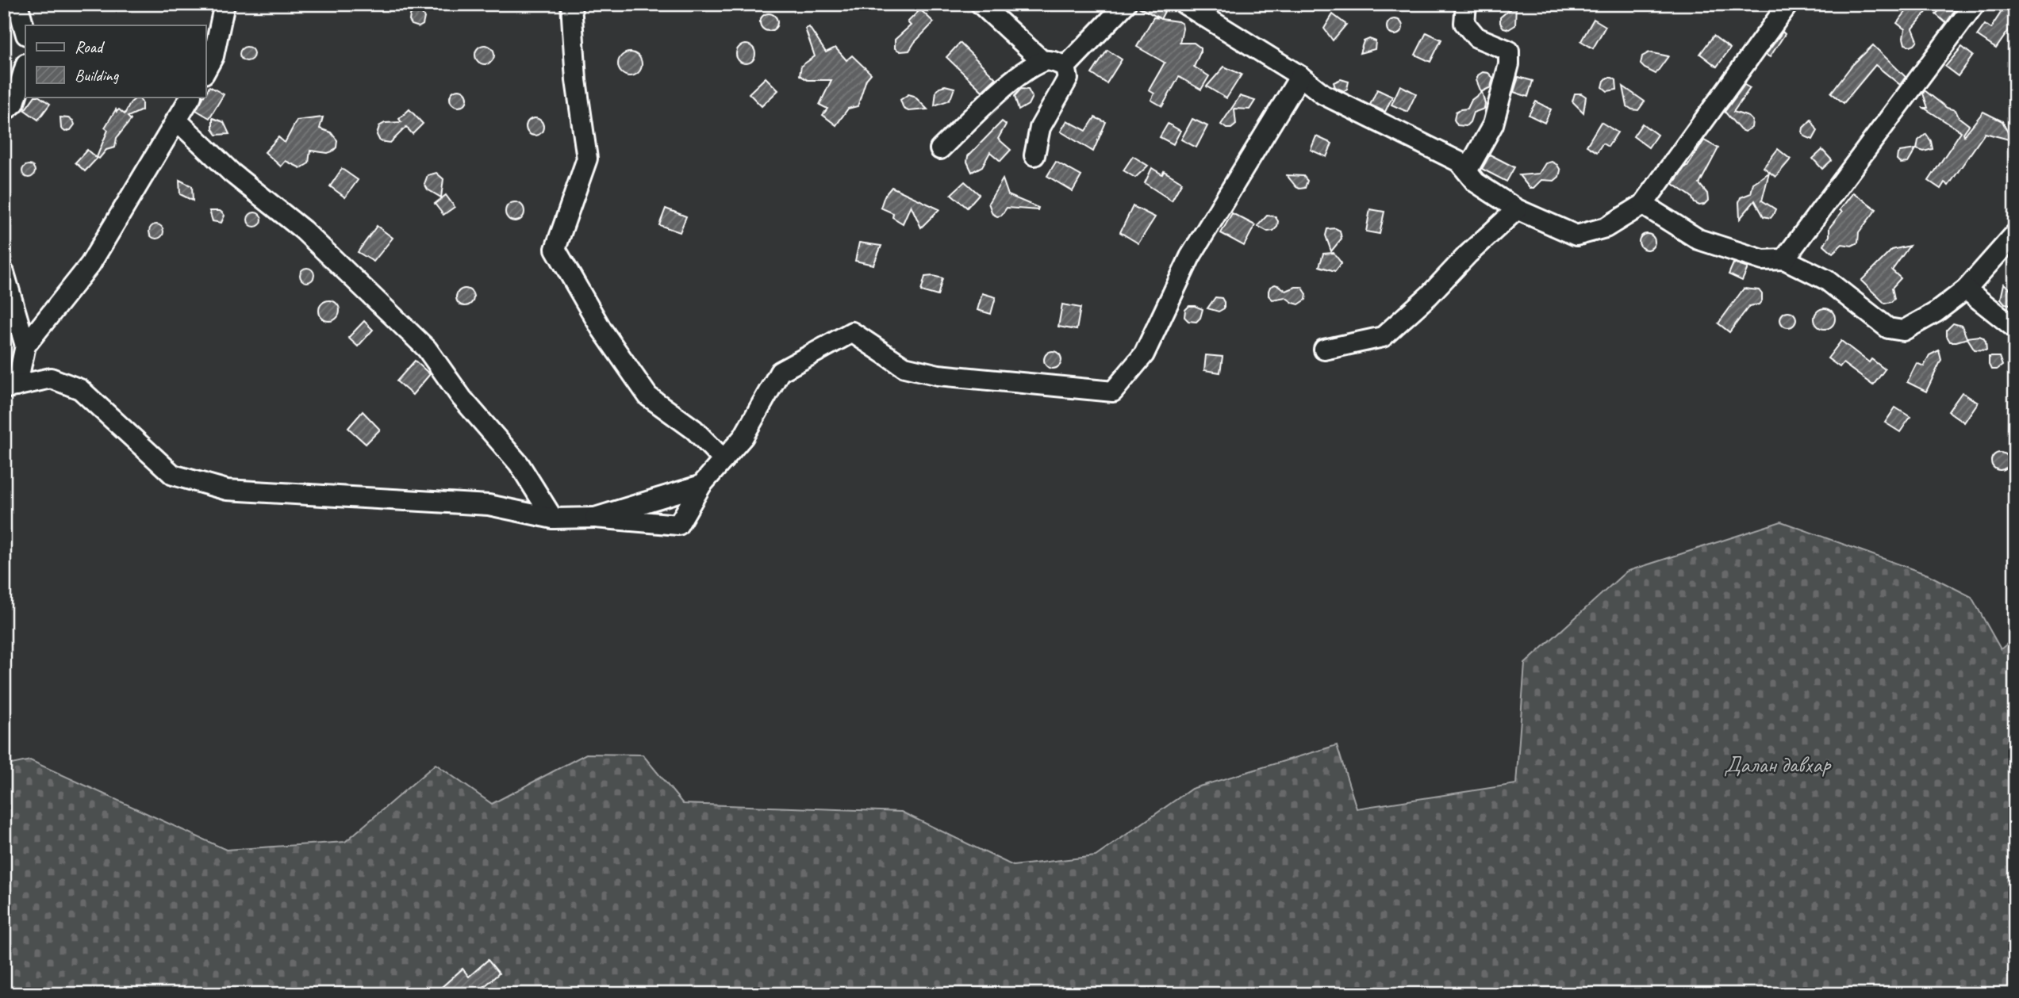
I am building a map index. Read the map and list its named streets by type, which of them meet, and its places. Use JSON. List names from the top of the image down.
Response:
{
  "parks": ["Далан давхар"],
  "legend": ["Road", "Building"]
}
